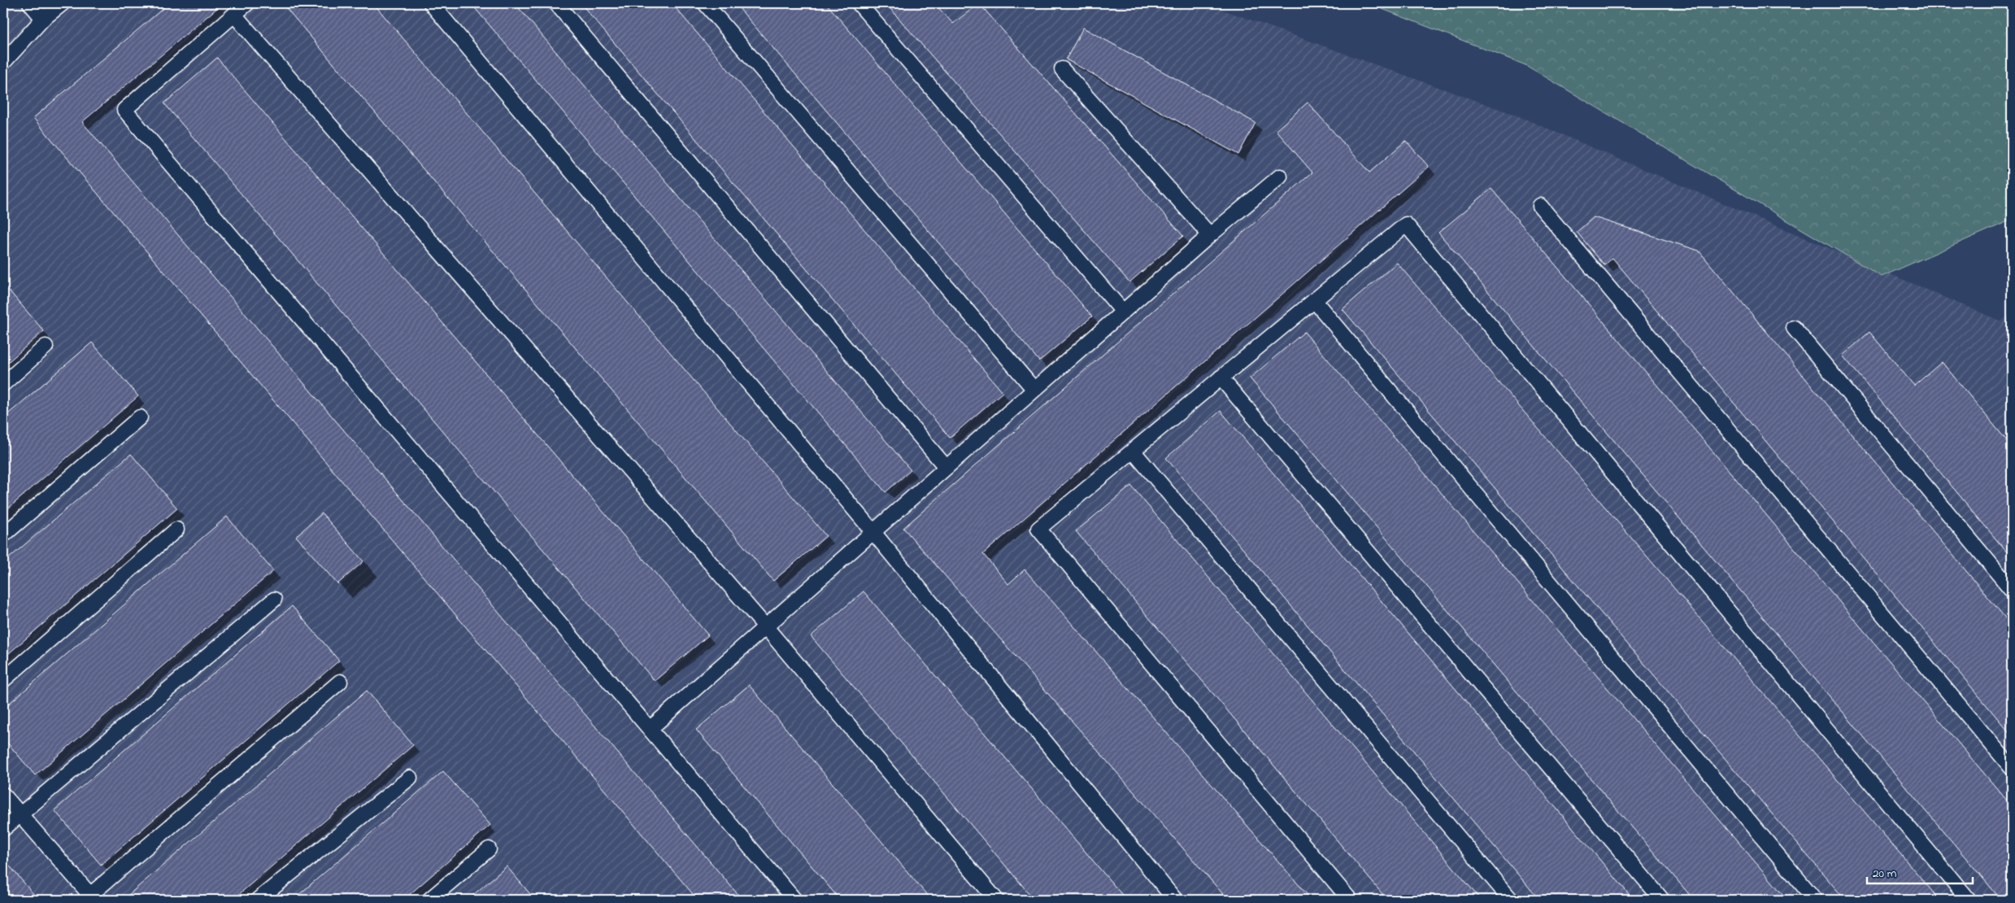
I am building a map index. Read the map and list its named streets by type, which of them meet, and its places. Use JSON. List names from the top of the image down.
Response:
{
  "scale_bar": "20 m"
}
